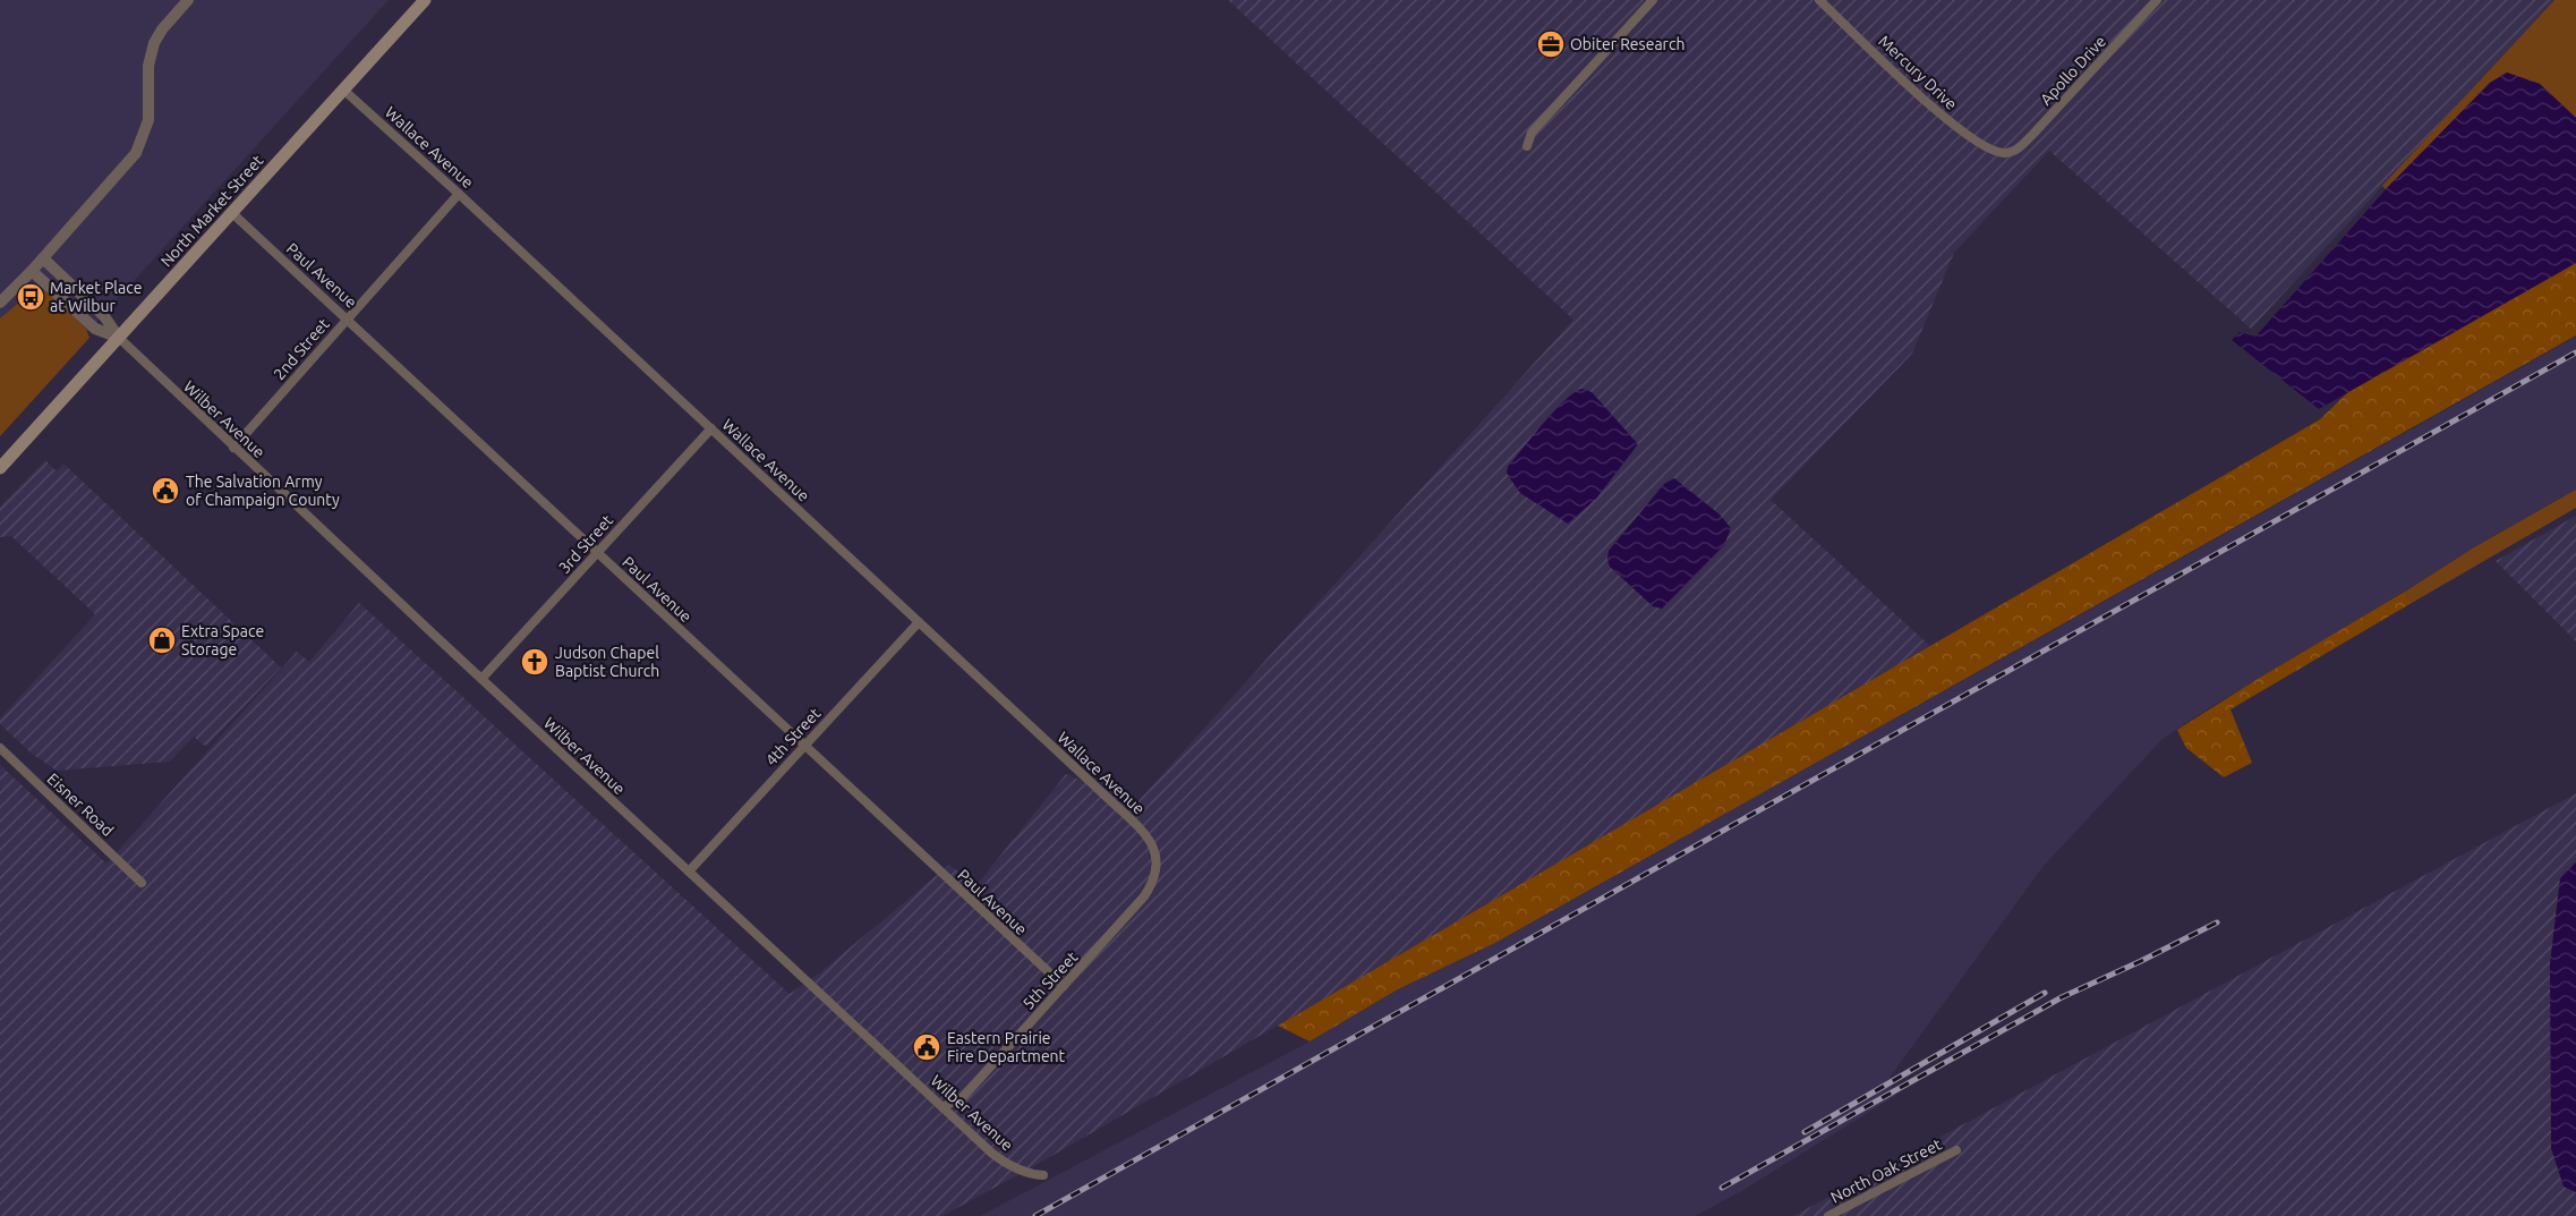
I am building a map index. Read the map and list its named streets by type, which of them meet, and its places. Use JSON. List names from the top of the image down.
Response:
{
  "streets": {
    "main road": ["North Market Street"],
    "street": [
      "Apollo Drive",
      "Mercury Drive",
      "Wallace Avenue",
      "Paul Avenue",
      "2nd Street",
      "Wilber Avenue",
      "3rd Street",
      "4th Street",
      "Eisner Road",
      "5th Street",
      "North Oak Street"
    ]
  },
  "crossings": [
    ["Apollo Drive", "Mercury Drive"],
    ["Wallace Avenue", "North Market Street"],
    ["Wallace Avenue", "2nd Street"],
    ["Wallace Avenue", "3rd Street"],
    ["Wallace Avenue", "4th Street"],
    ["Wallace Avenue", "5th Street"],
    ["North Market Street", "Paul Avenue"],
    ["North Market Street", "Wilber Avenue"],
    ["Paul Avenue", "2nd Street"],
    ["Paul Avenue", "3rd Street"],
    ["Paul Avenue", "4th Street"],
    ["Paul Avenue", "5th Street"],
    ["2nd Street", "Wilber Avenue"],
    ["Wilber Avenue", "3rd Street"],
    ["Wilber Avenue", "4th Street"],
    ["Wilber Avenue", "5th Street"]
  ],
  "places": {
    "office": ["Obiter Research"],
    "bus stop": ["Market Place at Wilbur"],
    "public building": ["The Salvation Army of Champaign County", "Eastern Prairie Fire Department"],
    "shop": ["Extra Space Storage"],
    "church": ["Judson Chapel Baptist Church"]
  }
}
